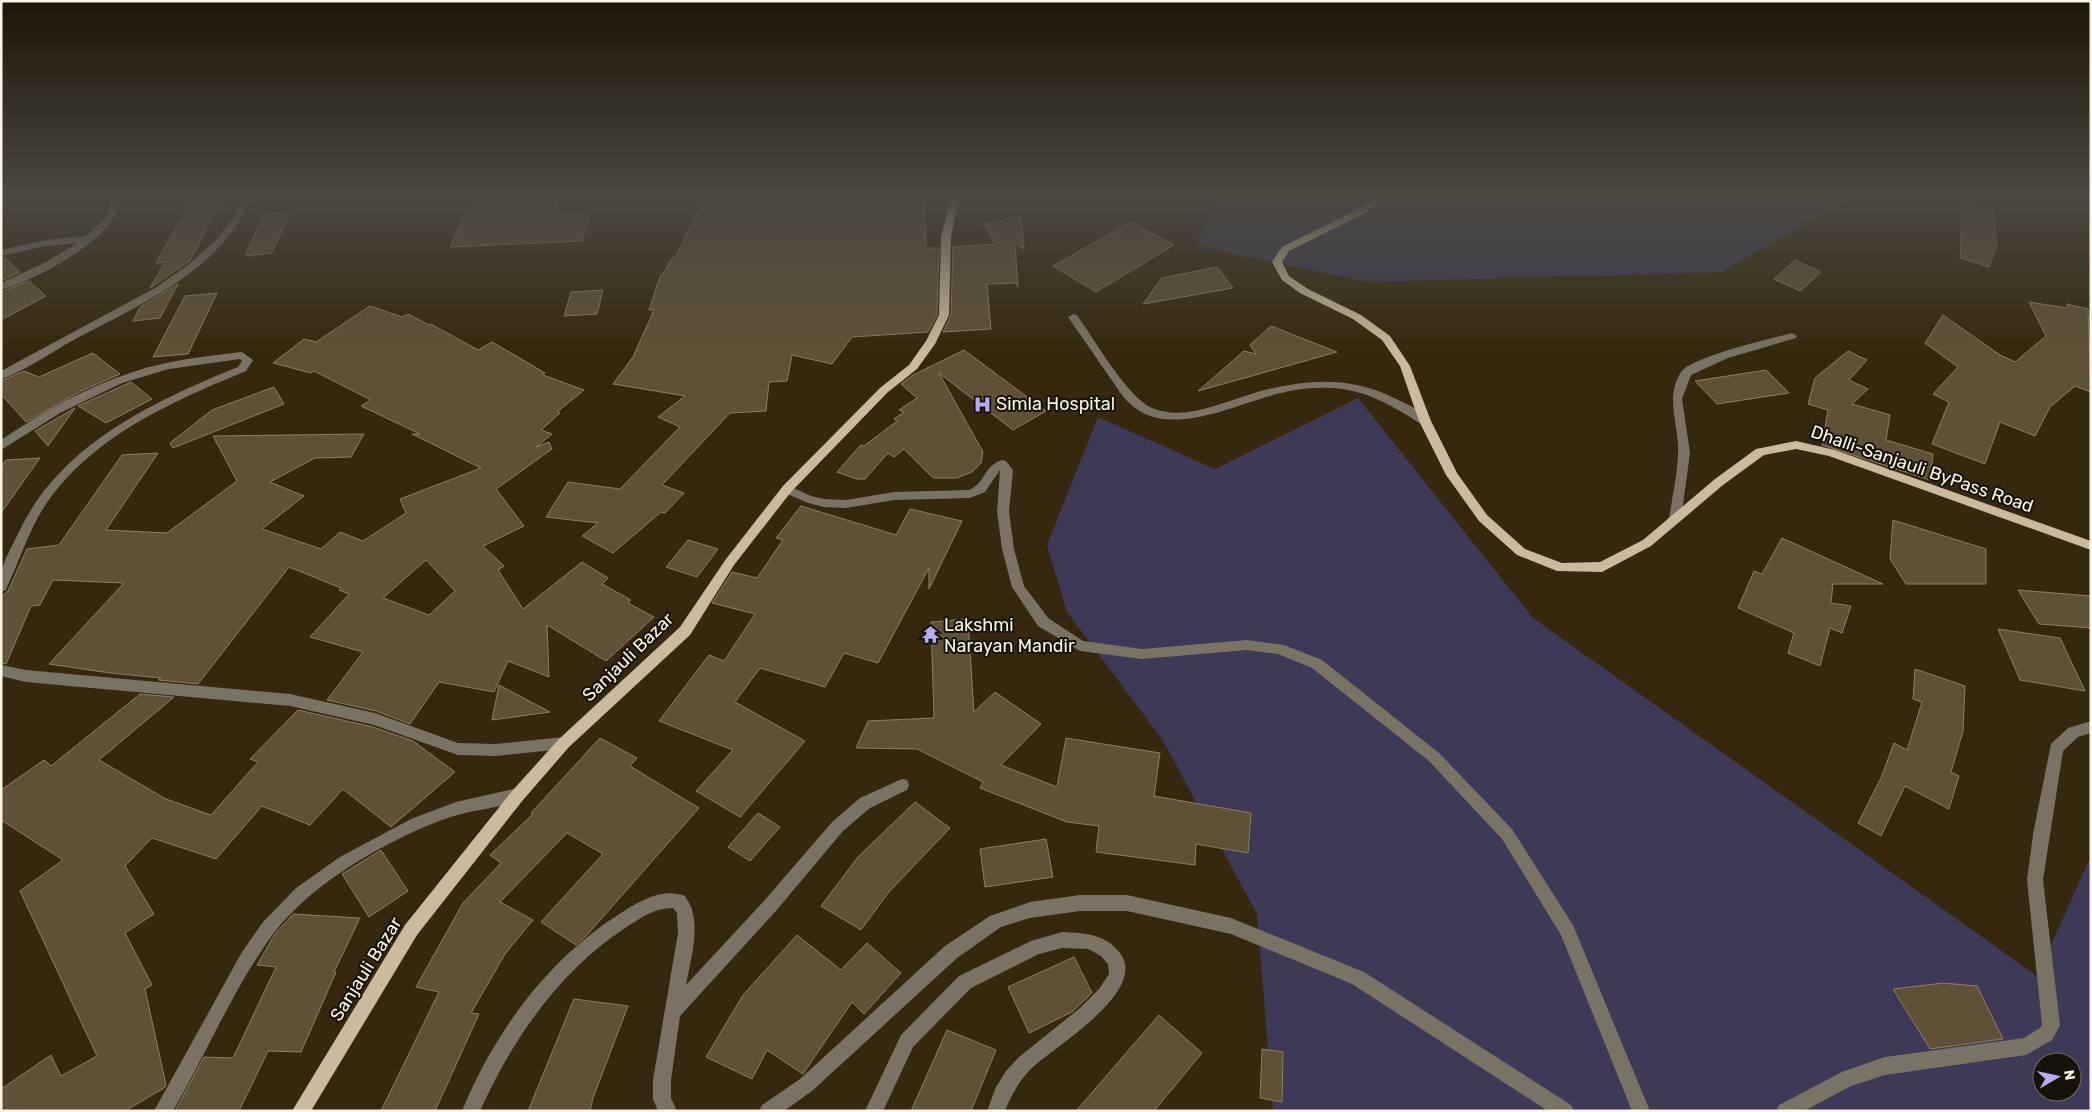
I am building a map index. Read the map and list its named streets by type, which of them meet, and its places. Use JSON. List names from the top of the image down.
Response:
{
  "streets": {
    "main road": ["Dhalli-Sanjauli ByPass Road", "Sanjauli Bazar"]
  },
  "places": {
    "hospital": ["Simla Hospital"],
    "temple": ["Lakshmi Narayan Mandir"]
  },
  "north": "right"
}
